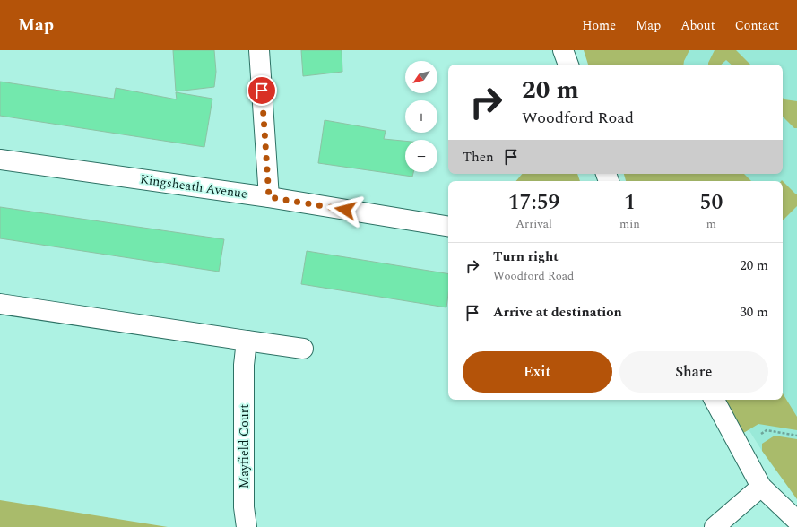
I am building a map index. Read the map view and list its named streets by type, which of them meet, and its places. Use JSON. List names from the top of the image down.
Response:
{
  "streets": {
    "street": ["Kingsheath Avenue", "Mayfield Court"]
  },
  "north": "bottom left",
  "page": {
    "header": "Map",
    "nav": [
      "Home",
      "Map",
      "About",
      "Contact"
    ],
    "map_buttons": ["+", "−"],
    "turn": ["20 m", "Woodford Road"],
    "then": "Then",
    "eta": [
      "17:59",
      "Arrival",
      "1",
      "min",
      "50",
      "m"
    ],
    "list": [
      {
        "name": "Turn right",
        "note": "Woodford Road",
        "value": "20 m"
      },
      {
        "name": "Arrive at destination",
        "value": "30 m"
      }
    ],
    "buttons": ["Exit", "Share"]
  }
}
